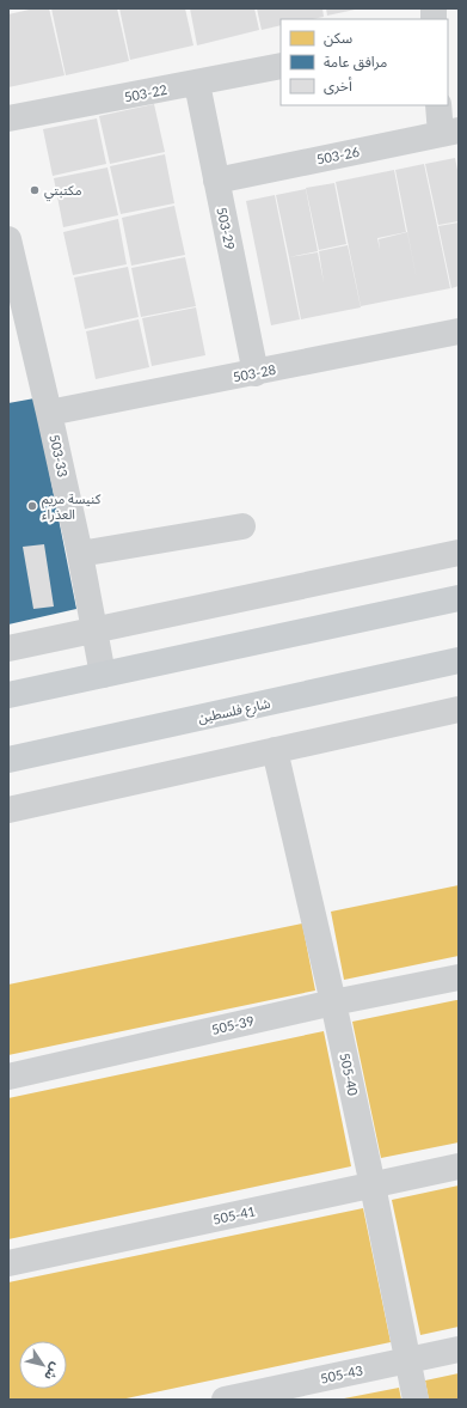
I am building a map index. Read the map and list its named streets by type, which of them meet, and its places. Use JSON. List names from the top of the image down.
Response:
{
  "streets": {
    "main road": ["شارع فلسطين"],
    "street": [
      "503-22",
      "503-26",
      "503-29",
      "503-28",
      "503-33",
      "505-39",
      "505-40",
      "505-41",
      "505-43"
    ]
  },
  "crossings": [
    ["503-22", "503-29"],
    ["503-26", "503-29"],
    ["503-29", "503-28"],
    ["503-28", "503-33"],
    ["505-39", "505-40"],
    ["505-40", "505-41"],
    ["505-40", "505-43"]
  ],
  "places": ["مكتبتي", "كنيسة مريم العذراء"],
  "legend": ["سكن", "مرافق عامة", "أخرى"],
  "north": "bottom right"
}
